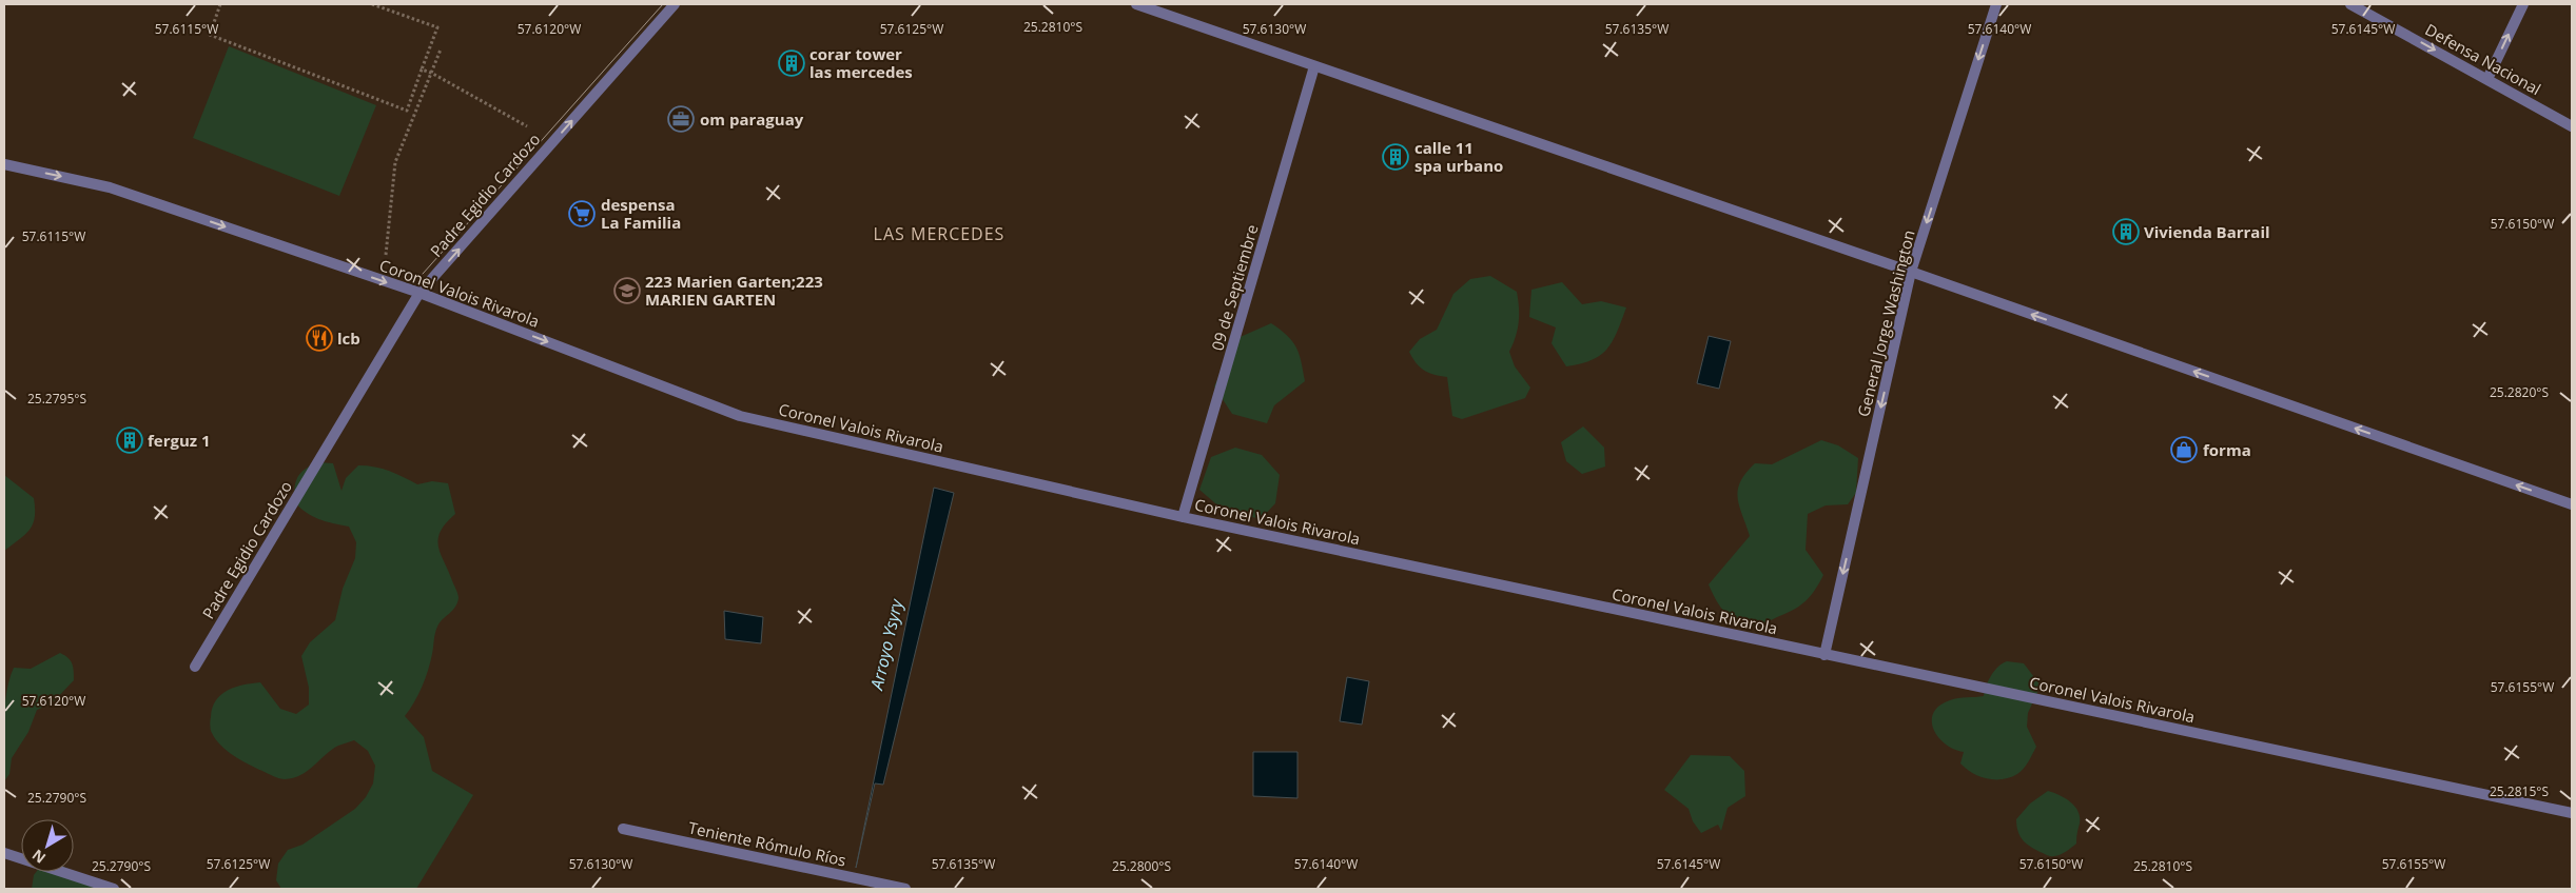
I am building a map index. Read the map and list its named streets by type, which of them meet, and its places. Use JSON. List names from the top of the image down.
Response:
{
  "streets": {
    "street": [
      "Defensa Nacional",
      "Padre Egidio Cardozo",
      "09 de Septiembre",
      "Coronel Valois Rivarola",
      "General Jorge Washington",
      "Teniente Rómulo Ríos"
    ]
  },
  "crossings": [
    ["Padre Egidio Cardozo", "Coronel Valois Rivarola"],
    ["09 de Septiembre", "Coronel Valois Rivarola"],
    ["Coronel Valois Rivarola", "General Jorge Washington"]
  ],
  "one_way": [
    "Defensa Nacional",
    "Padre Egidio Cardozo",
    "Coronel Valois Rivarola",
    "General Jorge Washington"
  ],
  "districts": ["LAS MERCEDES"],
  "water": ["Arroyo Ysyry"],
  "places": {
    "building": [
      "corar tower las mercedes",
      "calle 11 spa urbano",
      "Vivienda Barrail",
      "ferguz 1"
    ],
    "office": ["om paraguay"],
    "supermarket": ["despensa La Familia"],
    "school or university": ["223 Marien Garten;223 MARIEN GARTEN"],
    "restaurant": ["lcb"],
    "shop": ["forma"]
  },
  "north": "bottom left",
  "coordinates": [
    "25.2810°S",
    "57.6135°W",
    "57.6145°W",
    "57.6115°W",
    "57.6120°W",
    "57.6125°W",
    "57.6130°W",
    "57.6140°W",
    "57.6150°W",
    "25.2820°S",
    "25.2795°S",
    "57.6155°W",
    "25.2815°S",
    "25.2790°S",
    "25.2800°S"
  ]
}
